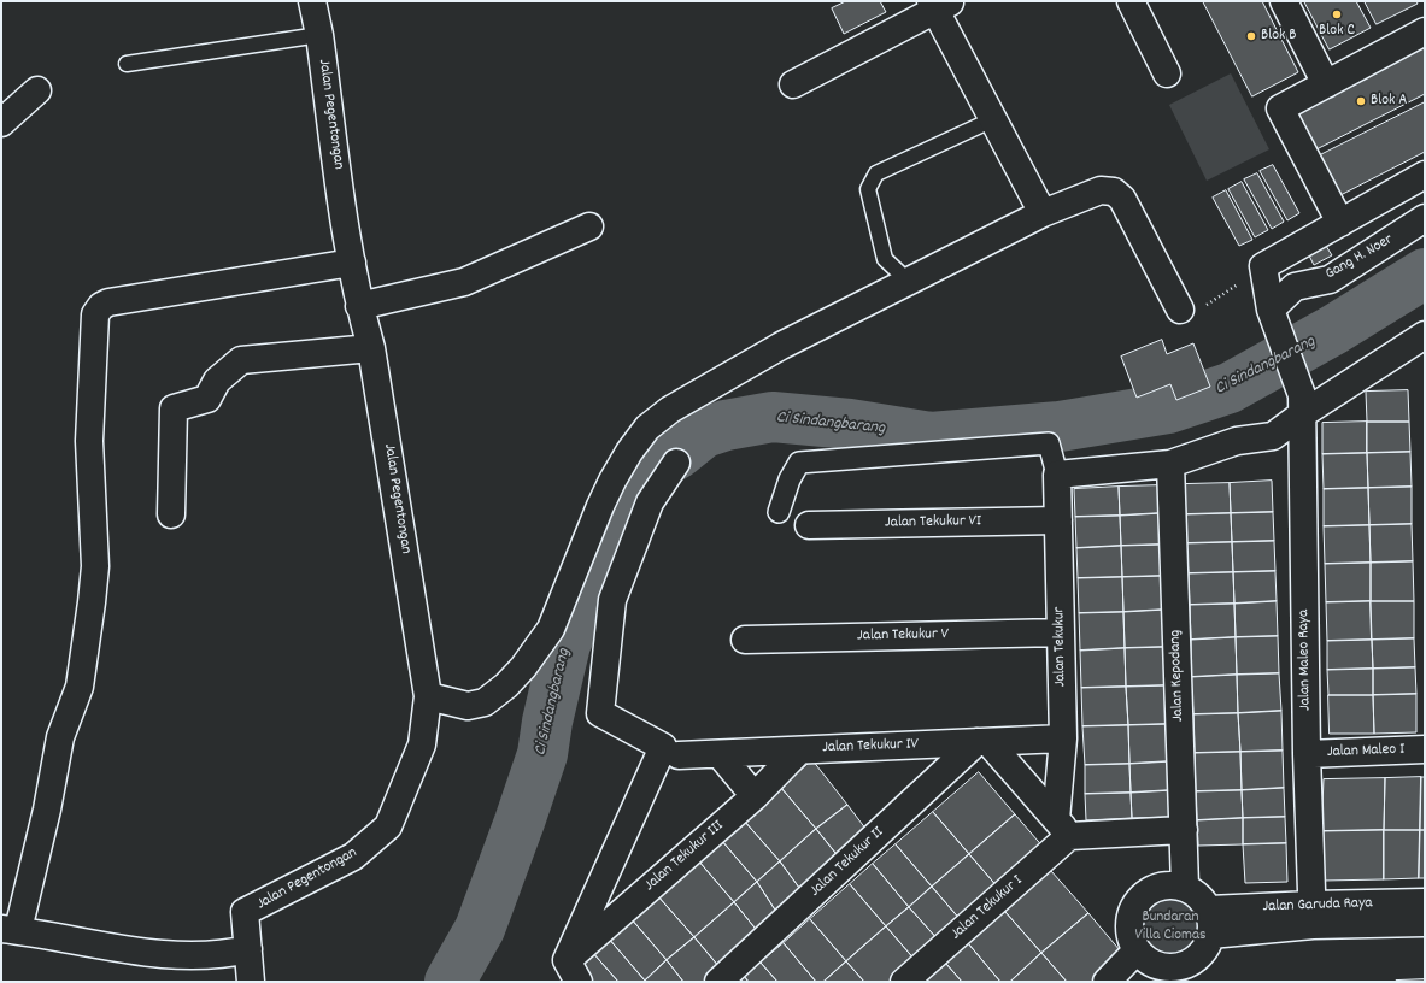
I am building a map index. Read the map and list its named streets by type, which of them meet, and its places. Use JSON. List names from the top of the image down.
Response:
{
  "streets": {
    "street": [
      "Jalan Pegentongan",
      "Gang H. Noer",
      "Jalan Tekukur VI",
      "Jalan Tekukur V",
      "Jalan Tekukur",
      "Jalan Maleo Raya",
      "Jalan Kepodang",
      "Jalan Tekukur IV",
      "Jalan Maleo I",
      "Jalan Tekukur III",
      "Jalan Tekukur II",
      "Jalan Garuda Raya",
      "Jalan Tekukur I"
    ]
  },
  "crossings": [
    ["Gang H. Noer", "Jalan Maleo Raya"],
    ["Jalan Tekukur VI", "Jalan Tekukur"],
    ["Jalan Tekukur V", "Jalan Tekukur"],
    ["Jalan Tekukur", "Jalan Tekukur IV"],
    ["Jalan Tekukur", "Jalan Tekukur I"],
    ["Jalan Maleo Raya", "Jalan Maleo I"],
    ["Jalan Maleo Raya", "Jalan Garuda Raya"],
    ["Jalan Kepodang", "Jalan Garuda Raya"],
    ["Jalan Tekukur IV", "Jalan Tekukur III"],
    ["Jalan Tekukur IV", "Jalan Tekukur II"]
  ],
  "water": ["Ci Sindangbarang"],
  "parks": ["Bundaran Villa Ciomas"],
  "places": ["Blok C", "Blok B", "Blok A"]
}
